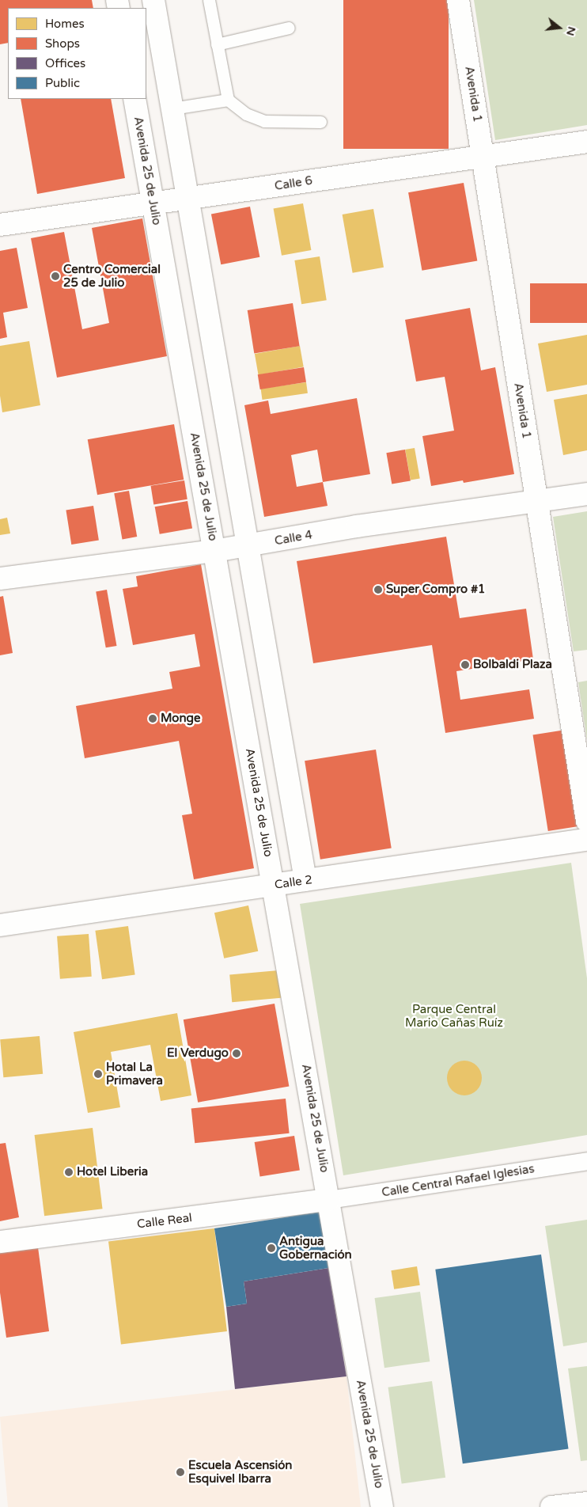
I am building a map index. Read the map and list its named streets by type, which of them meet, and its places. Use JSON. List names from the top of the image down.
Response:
{
  "streets": {
    "street": [
      "Avenida 1",
      "Avenida 25 de Julio",
      "Calle 6",
      "Calle 4",
      "Calle 2",
      "Calle Central Rafael Iglesias",
      "Calle Real"
    ]
  },
  "crossings": [
    ["Avenida 1", "Calle 6"],
    ["Avenida 1", "Calle 4"],
    ["Avenida 25 de Julio", "Calle 6"],
    ["Avenida 25 de Julio", "Calle 4"],
    ["Avenida 25 de Julio", "Calle 2"],
    ["Avenida 25 de Julio", "Calle Central Rafael Iglesias"],
    ["Avenida 25 de Julio", "Calle Real"],
    ["Calle Central Rafael Iglesias", "Calle Real"]
  ],
  "parks": ["Parque Central Mario Cañas Ruíz"],
  "places": [
    "Centro Comercial 25 de Julio",
    "Super Compro #1",
    "Bolbaldi Plaza",
    "Monge",
    "El Verdugo",
    "Hotal La Primavera",
    "Hotel Liberia",
    "Antigua Gobernación",
    "Escuela Ascensión Esquivel Ibarra"
  ],
  "legend": [
    "Homes",
    "Shops",
    "Offices",
    "Public"
  ],
  "north": "right"
}
